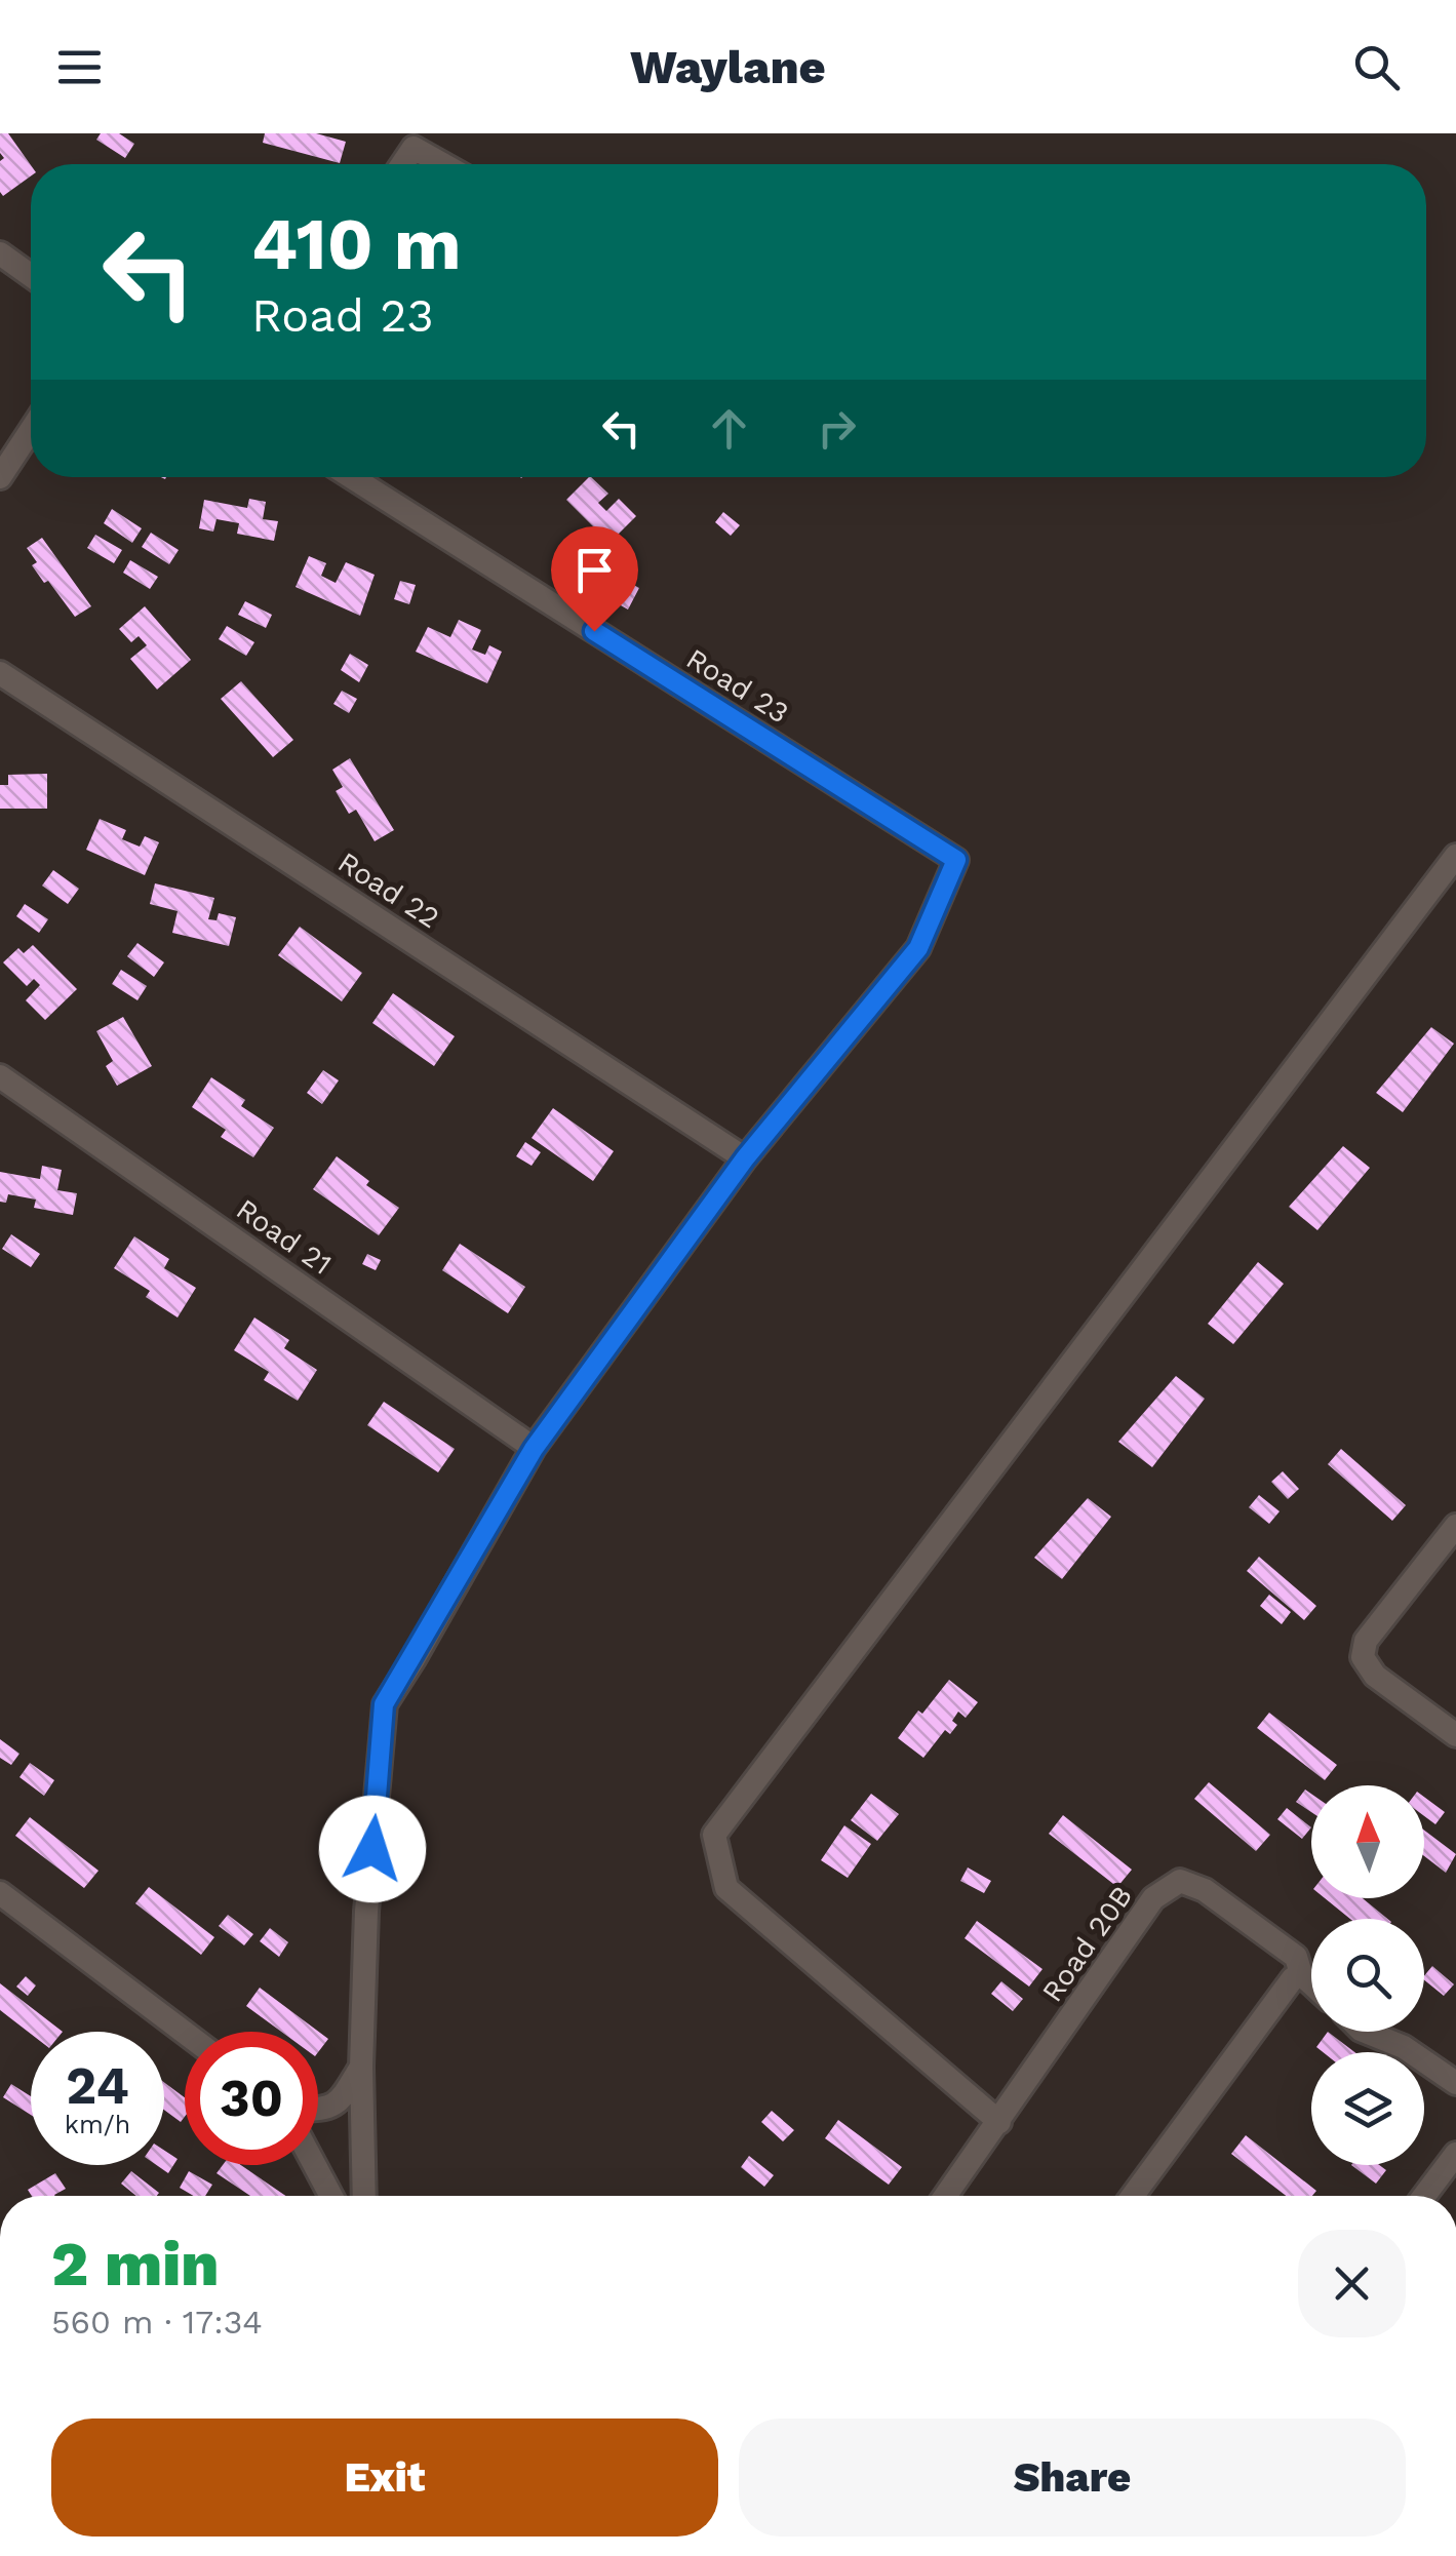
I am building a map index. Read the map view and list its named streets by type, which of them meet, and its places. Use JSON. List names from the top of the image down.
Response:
{
  "streets": {
    "street": [
      "Road 23",
      "Road 22",
      "Road 21",
      "Road 20B"
    ]
  },
  "crossings": [
    ["Road 23", "Road 22"]
  ],
  "north": "top",
  "page": {
    "header": "Waylane",
    "turn": ["410 m", "Road 23"],
    "speed": "24 km/h",
    "limit": "30",
    "heading": ["2 min", "560 m · 17:34"],
    "buttons": ["Exit", "Share"]
  }
}
